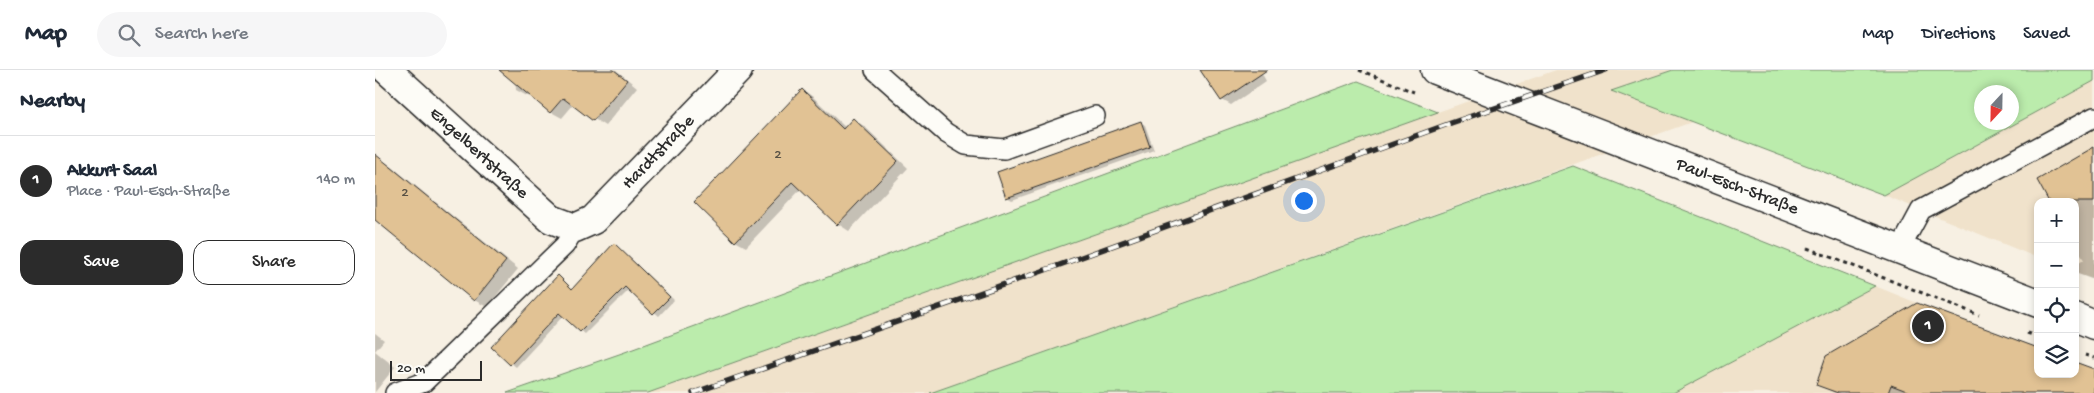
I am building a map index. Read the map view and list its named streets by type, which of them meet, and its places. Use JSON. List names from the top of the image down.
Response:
{
  "streets": {
    "street": ["Engelbertstraße", "Hardtstraße", "Paul-Esch-Straße"]
  },
  "crossings": [
    ["Engelbertstraße", "Hardtstraße"]
  ],
  "house_numbers": ["2", "2"],
  "scale_bar": "20 m",
  "north": "bottom",
  "page": {
    "header": "Map",
    "search": "Search here",
    "nav": ["Map", "Directions", "Saved"],
    "heading": "Nearby",
    "list": [
      {
        "mark": "1",
        "name": "Akkurt Saal",
        "note": "Place · Paul-Esch-Straße",
        "value": "140 m"
      }
    ],
    "map_buttons": ["+", "−"],
    "buttons": ["Save", "Share"],
    "pins": "1",
    "scale": "20 m"
  }
}
